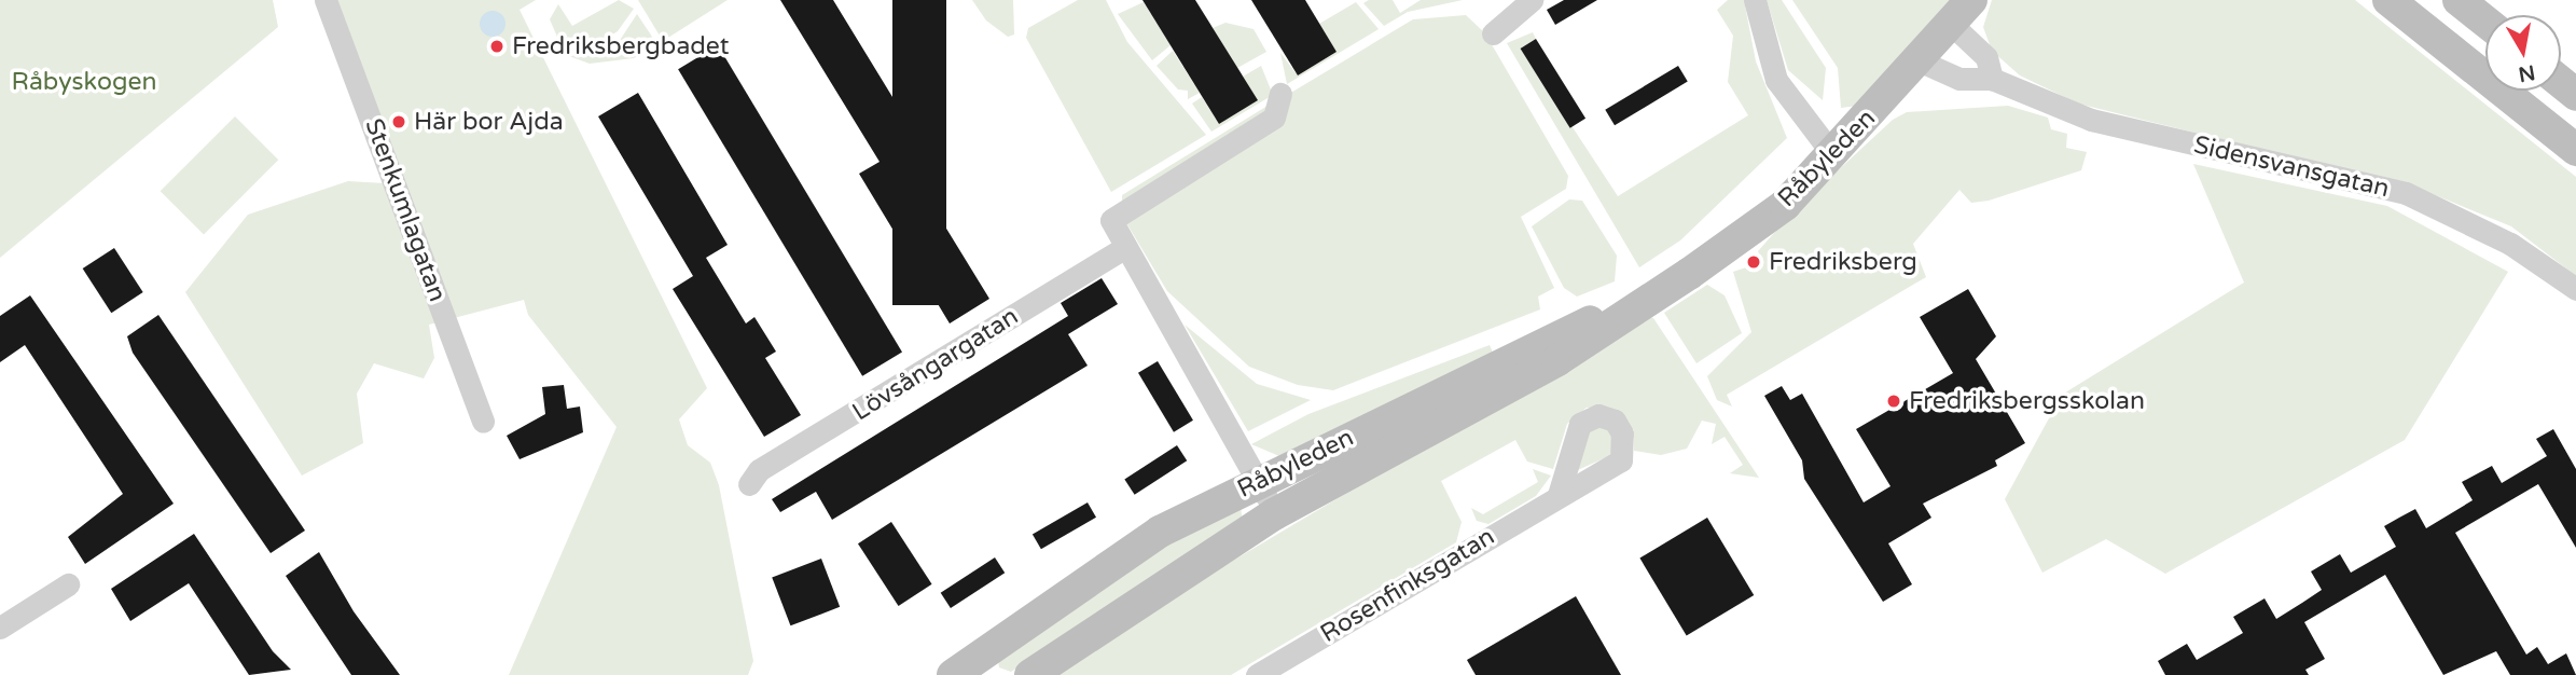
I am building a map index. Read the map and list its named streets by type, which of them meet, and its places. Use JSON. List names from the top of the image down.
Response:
{
  "streets": {
    "main road": ["Råbyleden"],
    "street": [
      "Sidensvansgatan",
      "Stenkumlagatan",
      "Lövsångargatan",
      "Rosenfinksgatan"
    ]
  },
  "crossings": [
    ["Råbyleden", "Sidensvansgatan"]
  ],
  "parks": ["Råbyskogen"],
  "places": [
    "Fredriksbergbadet",
    "Här bor Ajda",
    "Fredriksberg",
    "Fredriksbergsskolan"
  ],
  "north": "bottom"
}
